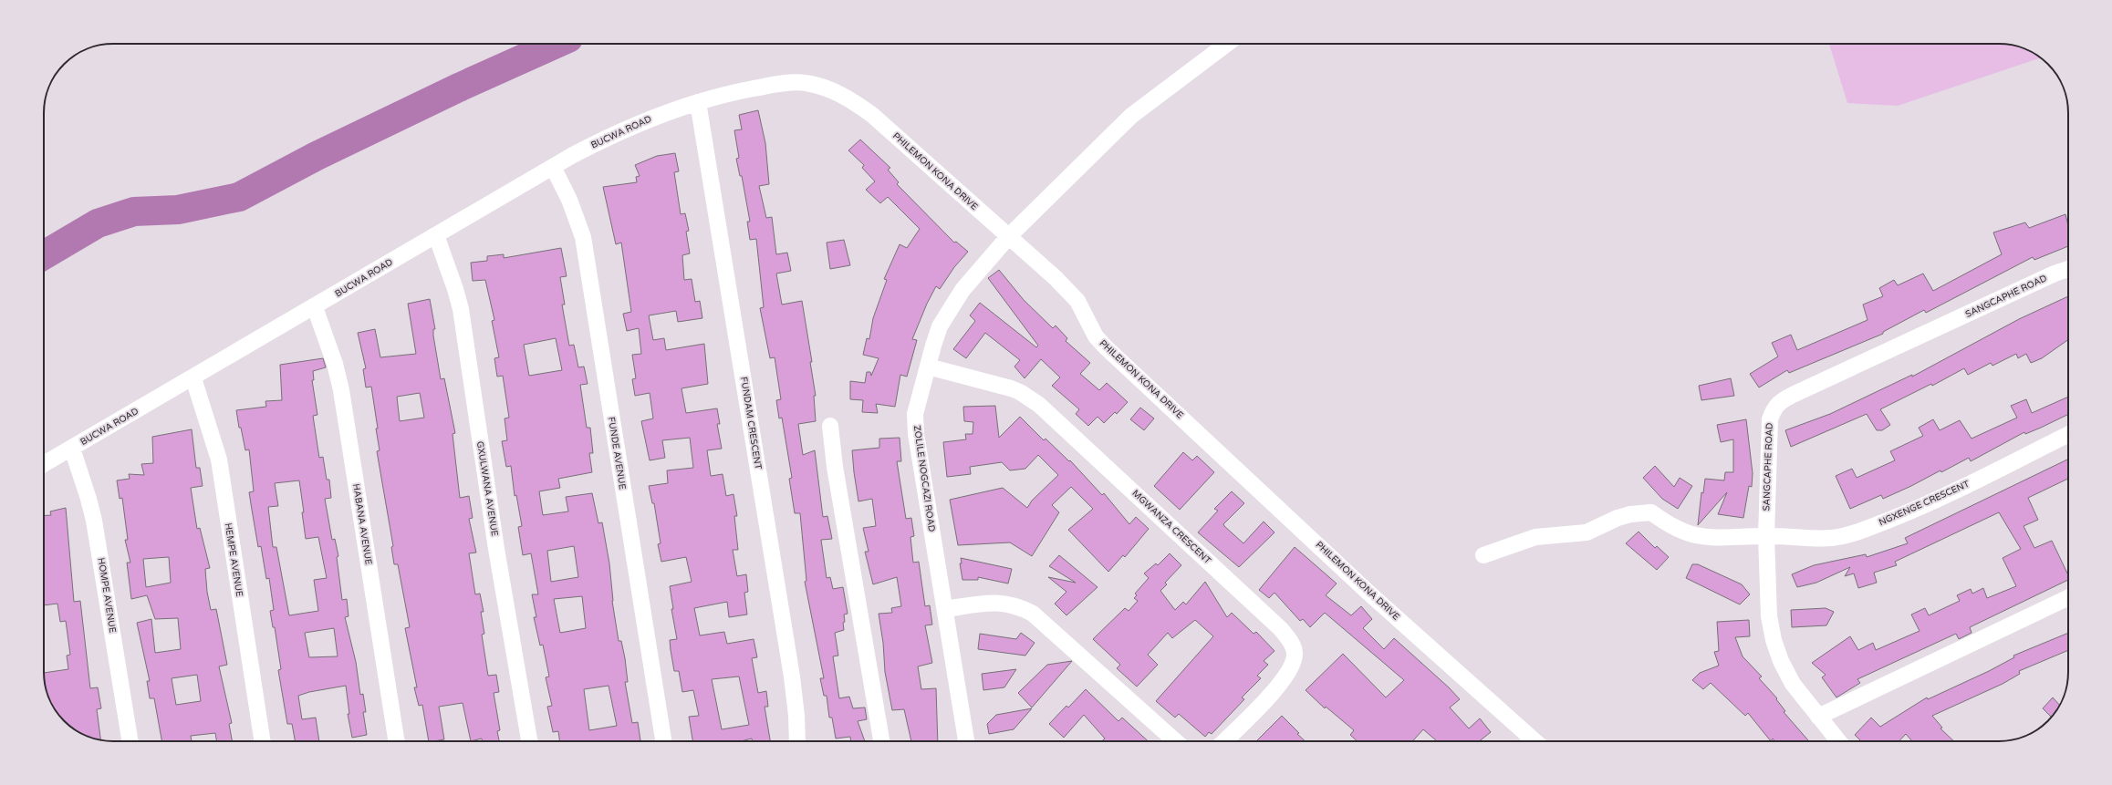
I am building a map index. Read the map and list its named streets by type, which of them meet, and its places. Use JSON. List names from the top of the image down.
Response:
{
  "streets": {
    "street": [
      "BUCWA ROAD",
      "PHILEMON KONA DRIVE",
      "SANGCAPHE ROAD",
      "FUNDAM CRESCENT",
      "FUNDE AVENUE",
      "ZOLILE NOGCAZI ROAD",
      "GXULWANA AVENUE",
      "NGXENGE CRESCENT",
      "HABANA AVENUE",
      "MGWANZA CRESCENT",
      "HEMPE AVENUE",
      "HOMPE AVENUE"
    ]
  },
  "crossings": [
    ["BUCWA ROAD", "PHILEMON KONA DRIVE"],
    ["BUCWA ROAD", "FUNDAM CRESCENT"],
    ["BUCWA ROAD", "FUNDE AVENUE"],
    ["BUCWA ROAD", "GXULWANA AVENUE"],
    ["BUCWA ROAD", "HABANA AVENUE"],
    ["BUCWA ROAD", "HEMPE AVENUE"],
    ["BUCWA ROAD", "HOMPE AVENUE"],
    ["PHILEMON KONA DRIVE", "FUNDAM CRESCENT"],
    ["PHILEMON KONA DRIVE", "ZOLILE NOGCAZI ROAD"],
    ["SANGCAPHE ROAD", "NGXENGE CRESCENT"],
    ["ZOLILE NOGCAZI ROAD", "MGWANZA CRESCENT"]
  ]
}
